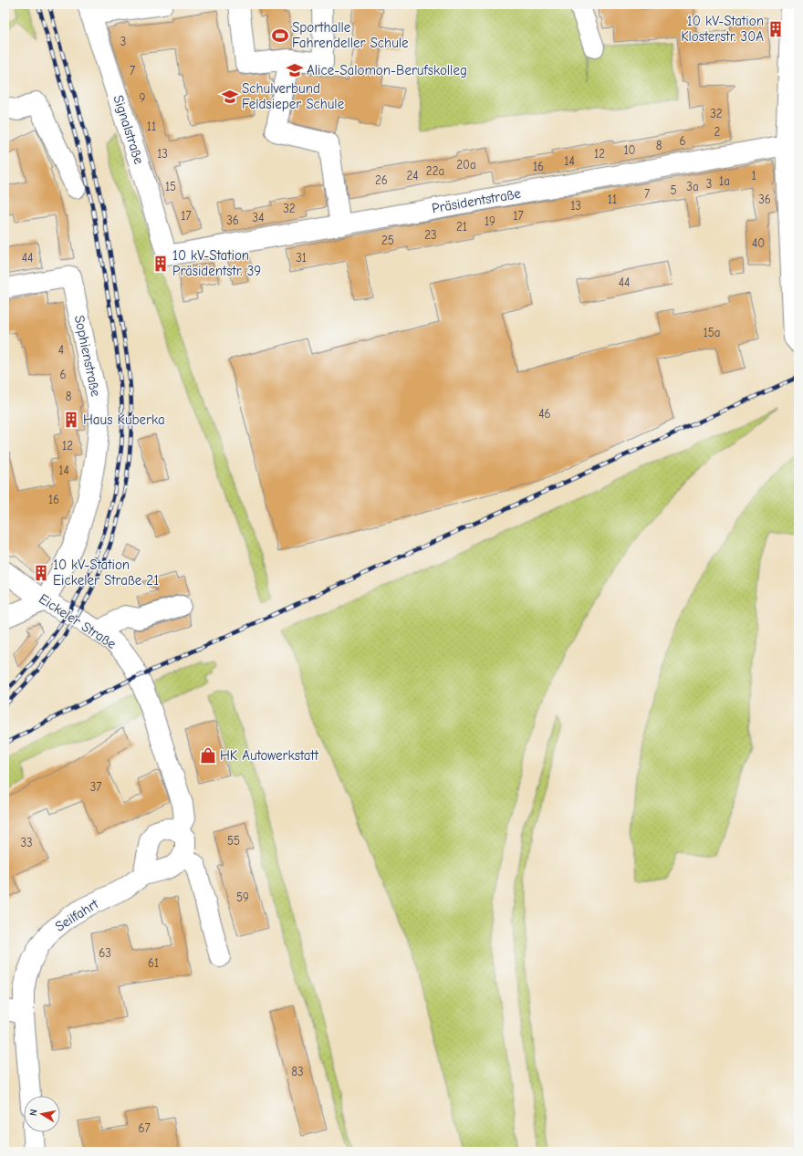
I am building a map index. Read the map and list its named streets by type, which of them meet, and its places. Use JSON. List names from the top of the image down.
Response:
{
  "streets": {
    "street": [
      "Signalstraße",
      "Präsidentstraße",
      "Sophienstraße",
      "Eickeler Straße",
      "Seilfahrt"
    ]
  },
  "crossings": [
    ["Signalstraße", "Präsidentstraße"],
    ["Sophienstraße", "Eickeler Straße"]
  ],
  "places": {
    "building": [
      "10 kV-Station Klosterstr. 30A",
      "10 kV-Station Präsidentstr. 39",
      "Haus Kuberka",
      "10 kV-Station Eickeler Straße 21"
    ],
    "sports": ["Sporthalle Fahrendeller Schule"],
    "school or university": ["Alice-Salomon-Berufskolleg", "Schulverbund Feldsieper Schule"],
    "shop": ["HK Autowerkstatt"]
  },
  "house_numbers": [
    "3",
    "7",
    "9",
    "32",
    "11",
    "2",
    "6",
    "8",
    "10",
    "13",
    "12",
    "14",
    "20a",
    "16",
    "22a",
    "24",
    "1",
    "26",
    "1a",
    "3",
    "15",
    "3a",
    "5",
    "7",
    "11",
    "36",
    "13",
    "32",
    "17",
    "17",
    "34",
    "36",
    "19",
    "21",
    "23",
    "25",
    "40",
    "44",
    "31",
    "44",
    "15a",
    "4",
    "6",
    "8",
    "46",
    "12",
    "14",
    "16",
    "37",
    "55",
    "33",
    "59",
    "63",
    "61",
    "83",
    "67"
  ],
  "north": "left"
}
